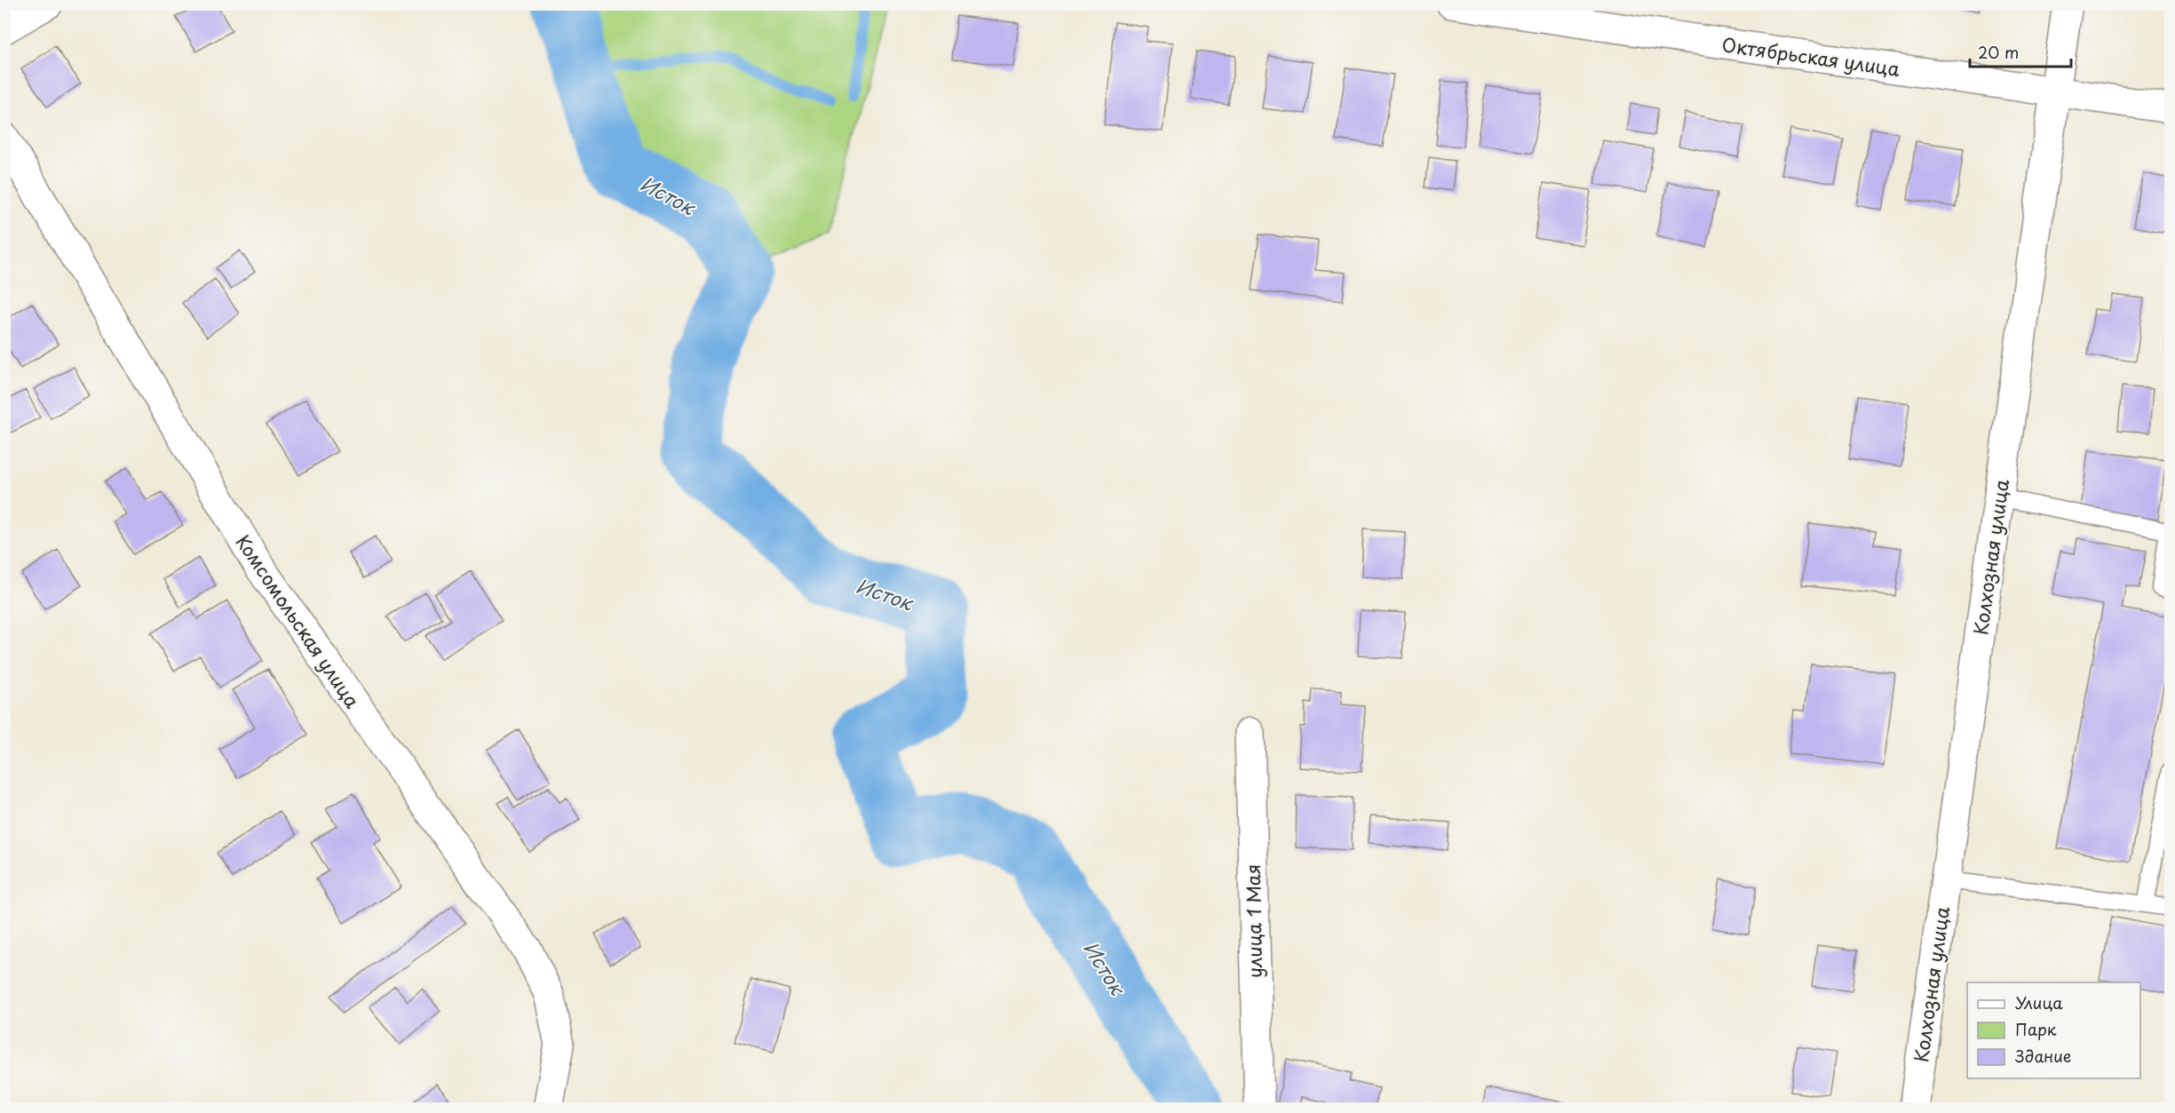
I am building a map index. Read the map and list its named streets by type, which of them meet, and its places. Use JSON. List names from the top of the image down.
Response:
{
  "streets": {
    "street": [
      "Октябрьская улица",
      "Колхозная улица",
      "Комсомольская улица",
      "улица 1 Мая"
    ]
  },
  "crossings": [
    ["Октябрьская улица", "Колхозная улица"]
  ],
  "water": ["Исток"],
  "legend": ["Улица", "Парк", "Здание"],
  "scale_bar": "20 m"
}
